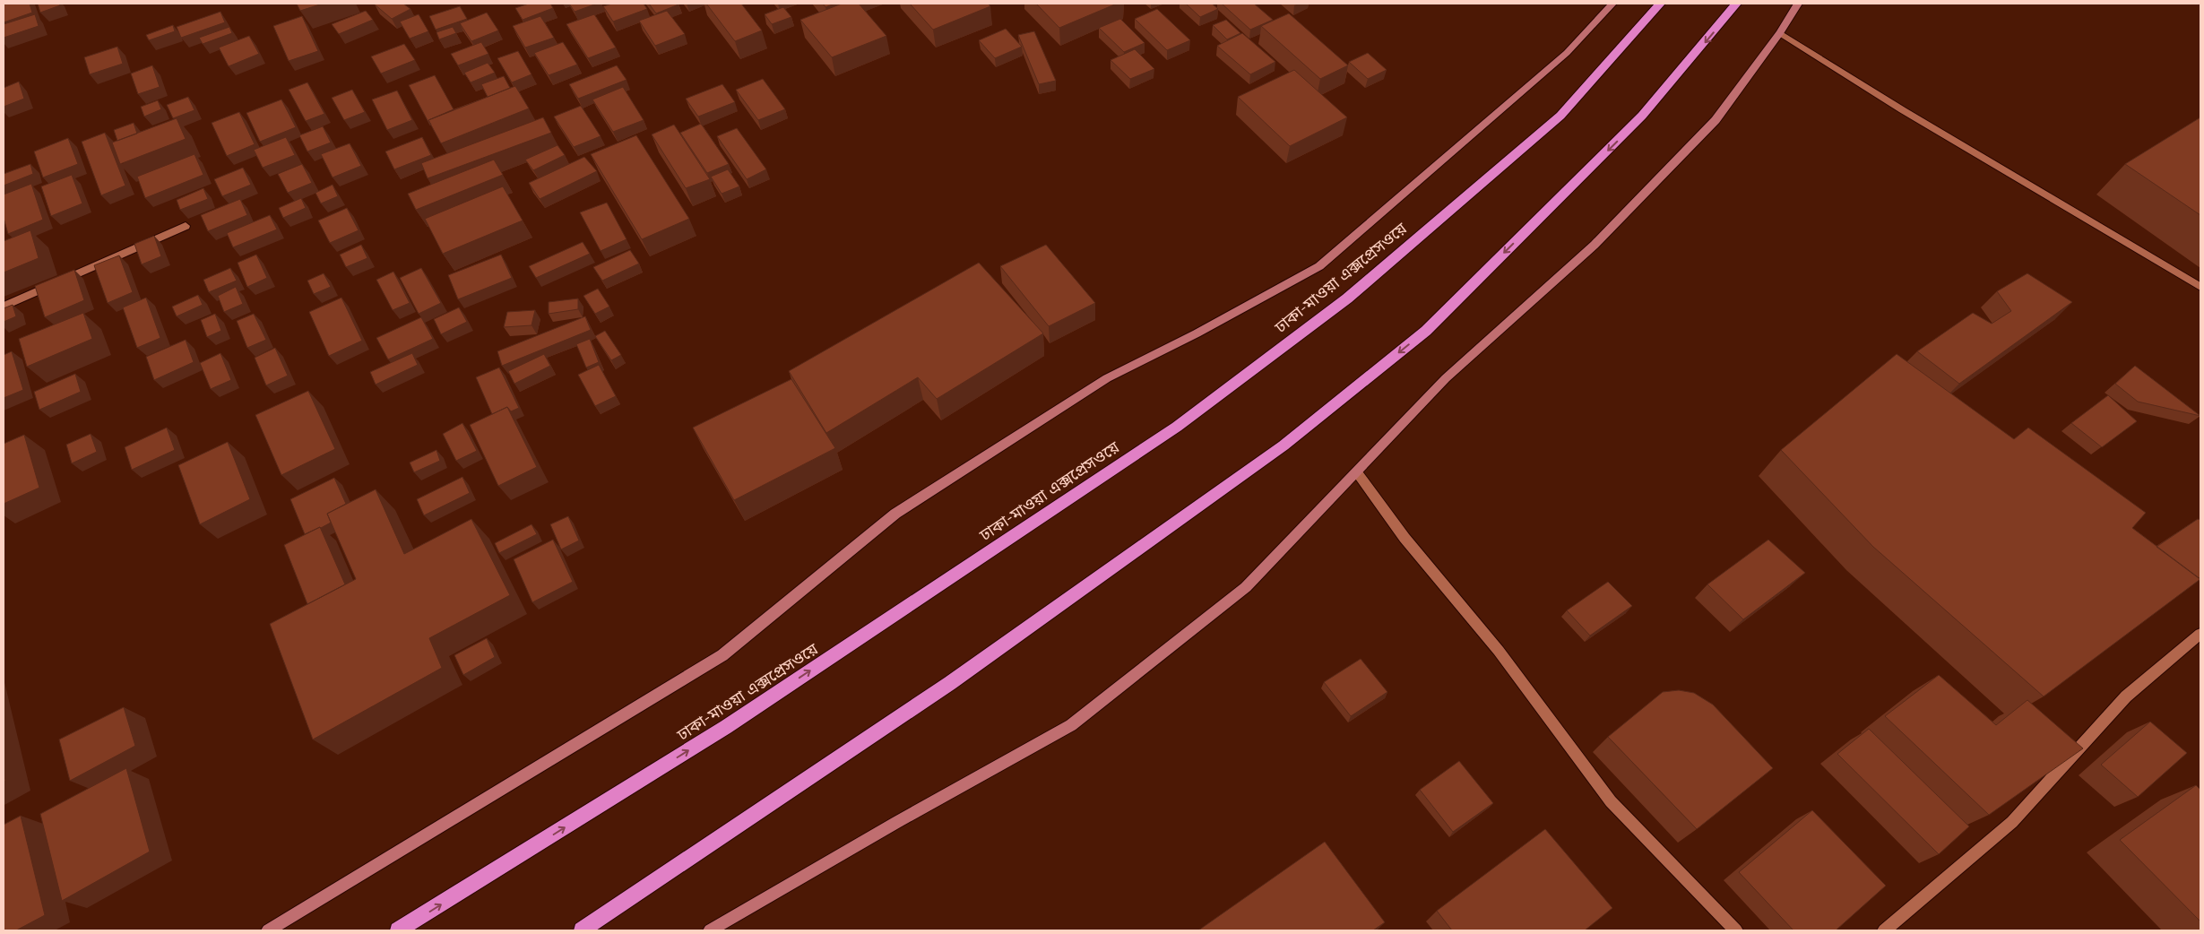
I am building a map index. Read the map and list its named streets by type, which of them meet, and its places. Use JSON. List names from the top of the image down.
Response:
{
  "streets": {
    "highway": ["ঢাকা-মাওয়া এক্সপ্রেসওয়ে"]
  }
}
